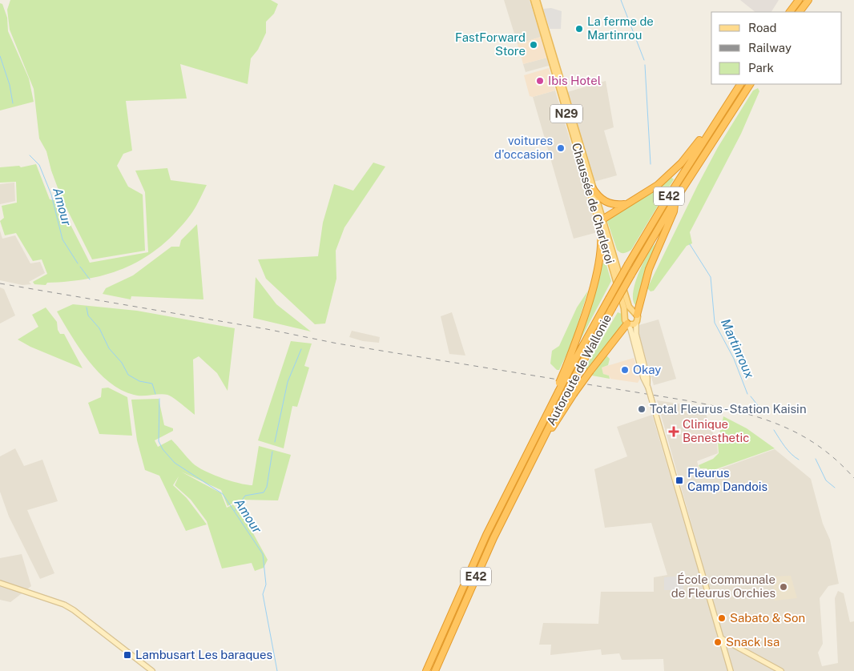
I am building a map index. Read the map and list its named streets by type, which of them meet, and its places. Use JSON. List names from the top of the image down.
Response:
{
  "streets": {
    "highway": ["E42", "Autoroute de Wallonie"],
    "main road": ["N29", "Chaussée de Charleroi"]
  },
  "crossings": [
    ["N29", "Chaussée de Charleroi"]
  ],
  "water": ["Amour", "Martinroux"],
  "places": {
    "other": [
      "La ferme de Martinrou",
      "FastForward Store",
      "Ibis Hotel",
      "voitures d'occasion",
      "Okay",
      "Total Fleurus - Station Kaisin",
      "École communale de Fleurus Orchies",
      "Sabato & Son",
      "Snack Isa"
    ],
    "health": ["Clinique Benesthetic"],
    "transit": ["Fleurus Camp Dandois", "Lambusart Les baraques"]
  },
  "legend": ["Road", "Railway", "Park"]
}
